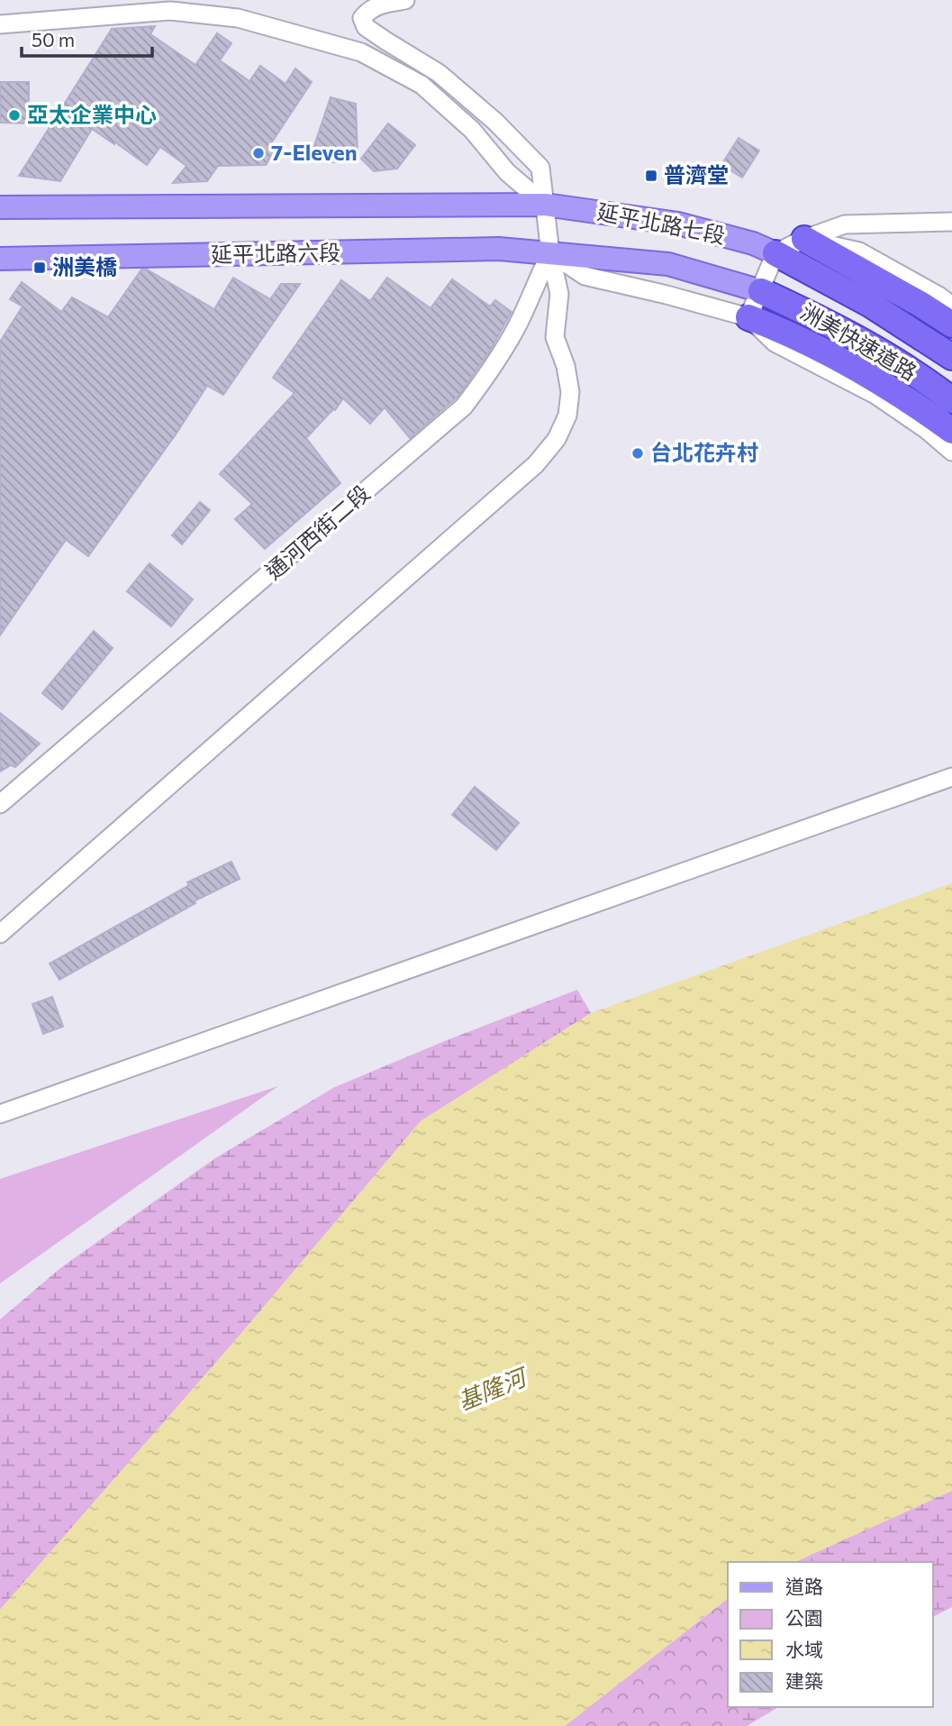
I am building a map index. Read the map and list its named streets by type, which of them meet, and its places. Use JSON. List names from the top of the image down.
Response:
{
  "streets": {
    "highway": ["洲美快速道路"],
    "main road": ["延平北路七段", "延平北路六段"],
    "street": ["通河西街二段"]
  },
  "crossings": [
    ["延平北路七段", "延平北路六段"],
    ["延平北路七段", "洲美快速道路"],
    ["延平北路七段", "通河西街二段"],
    ["延平北路六段", "通河西街二段"]
  ],
  "water": ["基隆河"],
  "places": {
    "other": ["亞太企業中心", "7-Eleven", "台北花卉村"],
    "transit": ["普濟堂", "洲美橋"]
  },
  "legend": [
    "道路",
    "公園",
    "水域",
    "建築"
  ],
  "scale_bar": "50 m"
}
